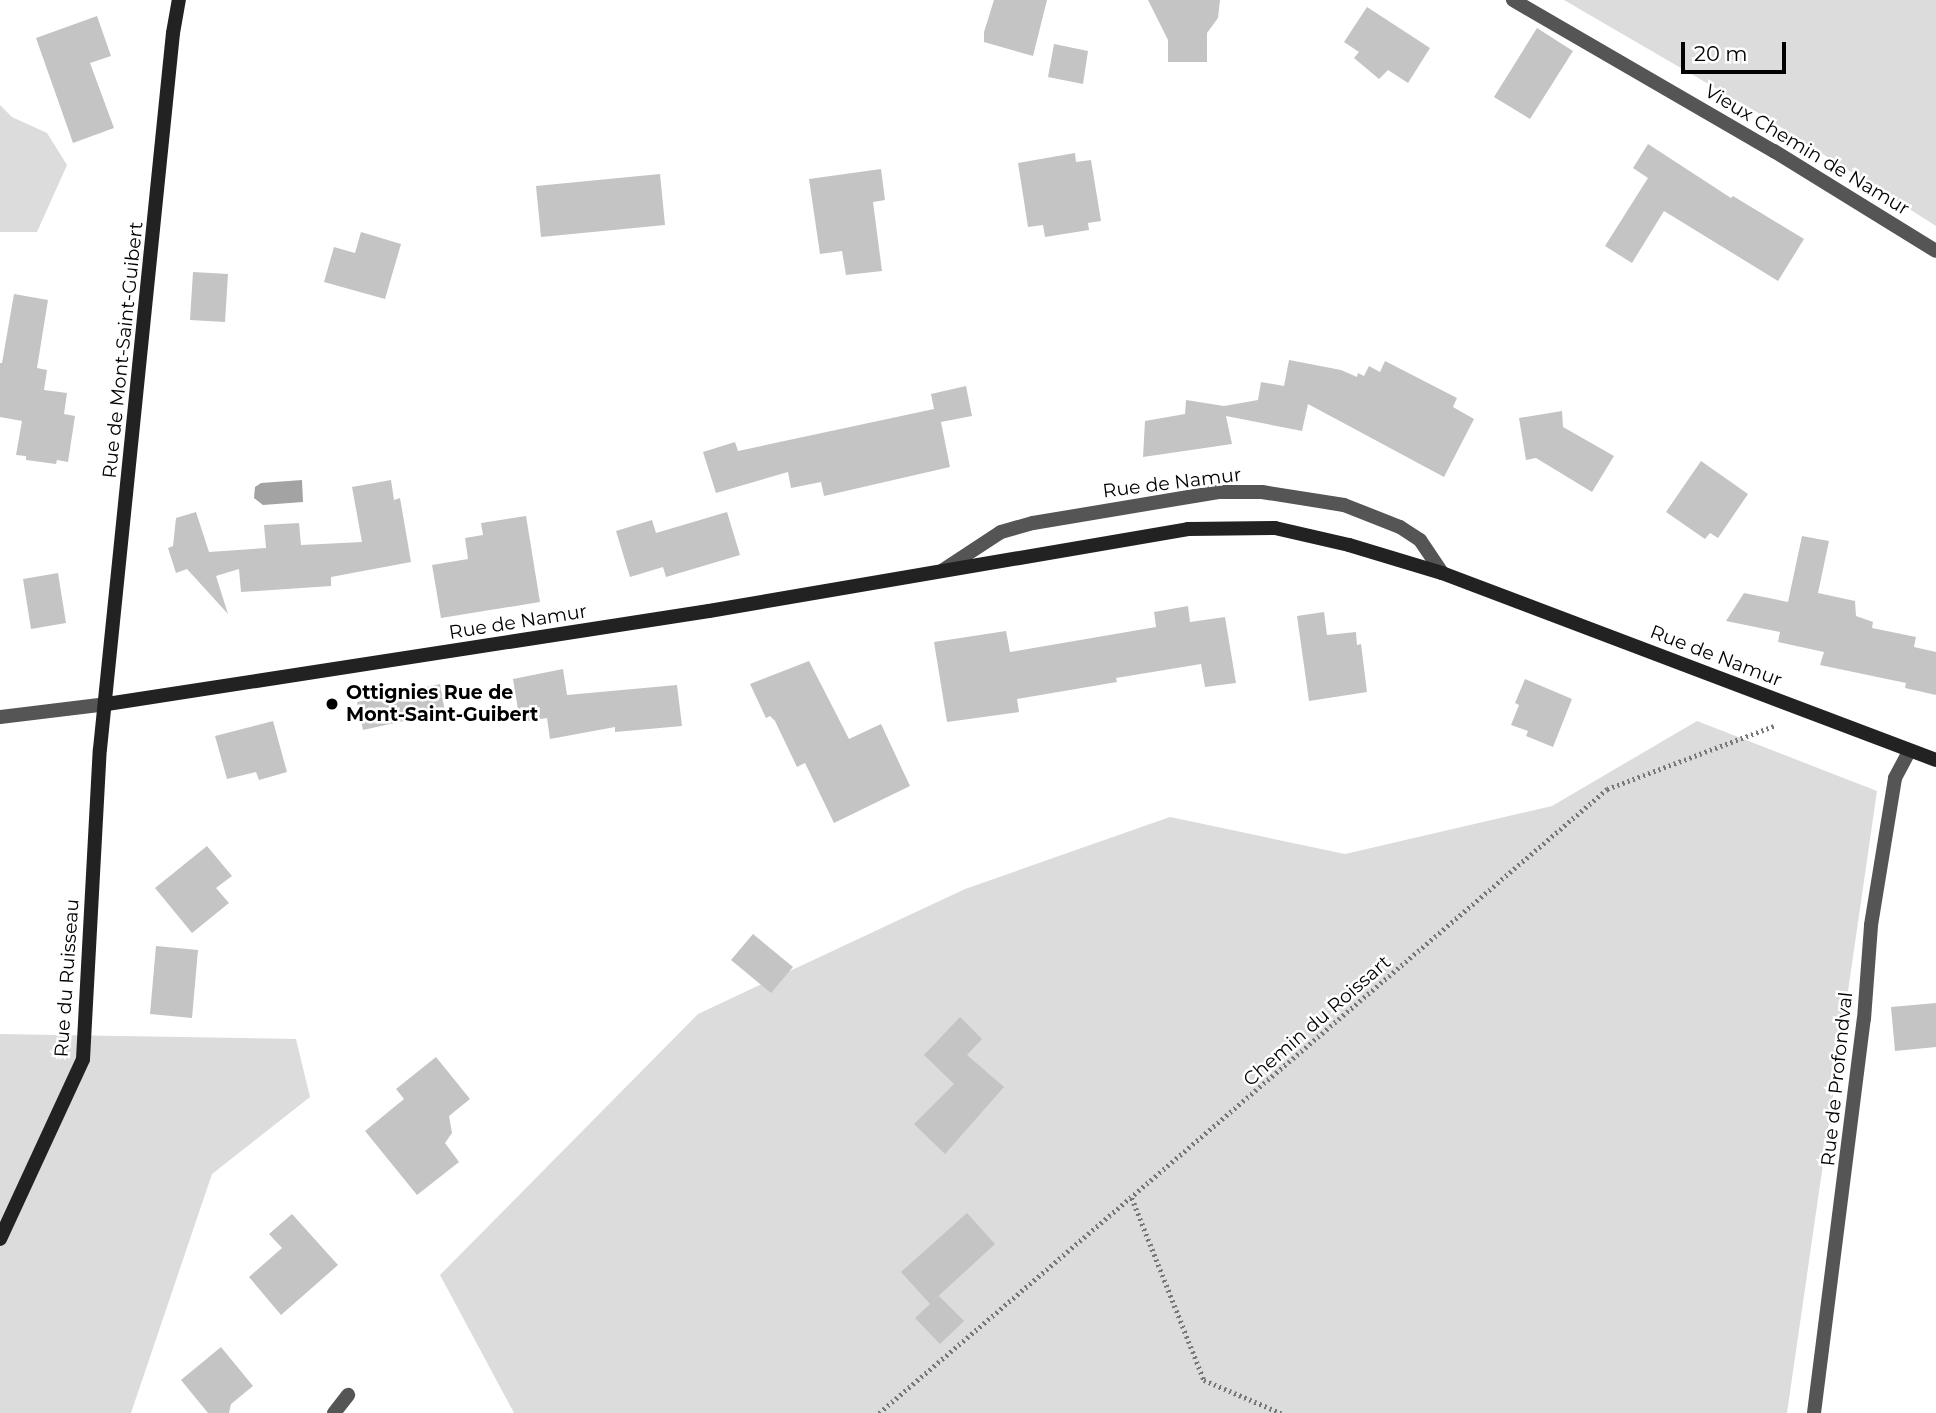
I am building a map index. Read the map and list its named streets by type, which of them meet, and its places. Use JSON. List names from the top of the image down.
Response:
{
  "streets": {
    "street": [
      "Vieux Chemin de Namur",
      "Rue de Mont-Saint-Guibert",
      "Rue de Namur",
      "Rue du Ruisseau",
      "Rue de Profondval"
    ],
    "path": ["Chemin du Roissart"]
  },
  "crossings": [
    ["Rue de Mont-Saint-Guibert", "Rue de Namur"],
    ["Rue de Mont-Saint-Guibert", "Rue du Ruisseau"],
    ["Rue de Namur", "Rue du Ruisseau"],
    ["Rue de Namur", "Chemin du Roissart"],
    ["Rue de Namur", "Rue de Profondval"]
  ],
  "places": ["Ottignies Rue de Mont-Saint-Guibert"],
  "scale_bar": "20 m"
}
